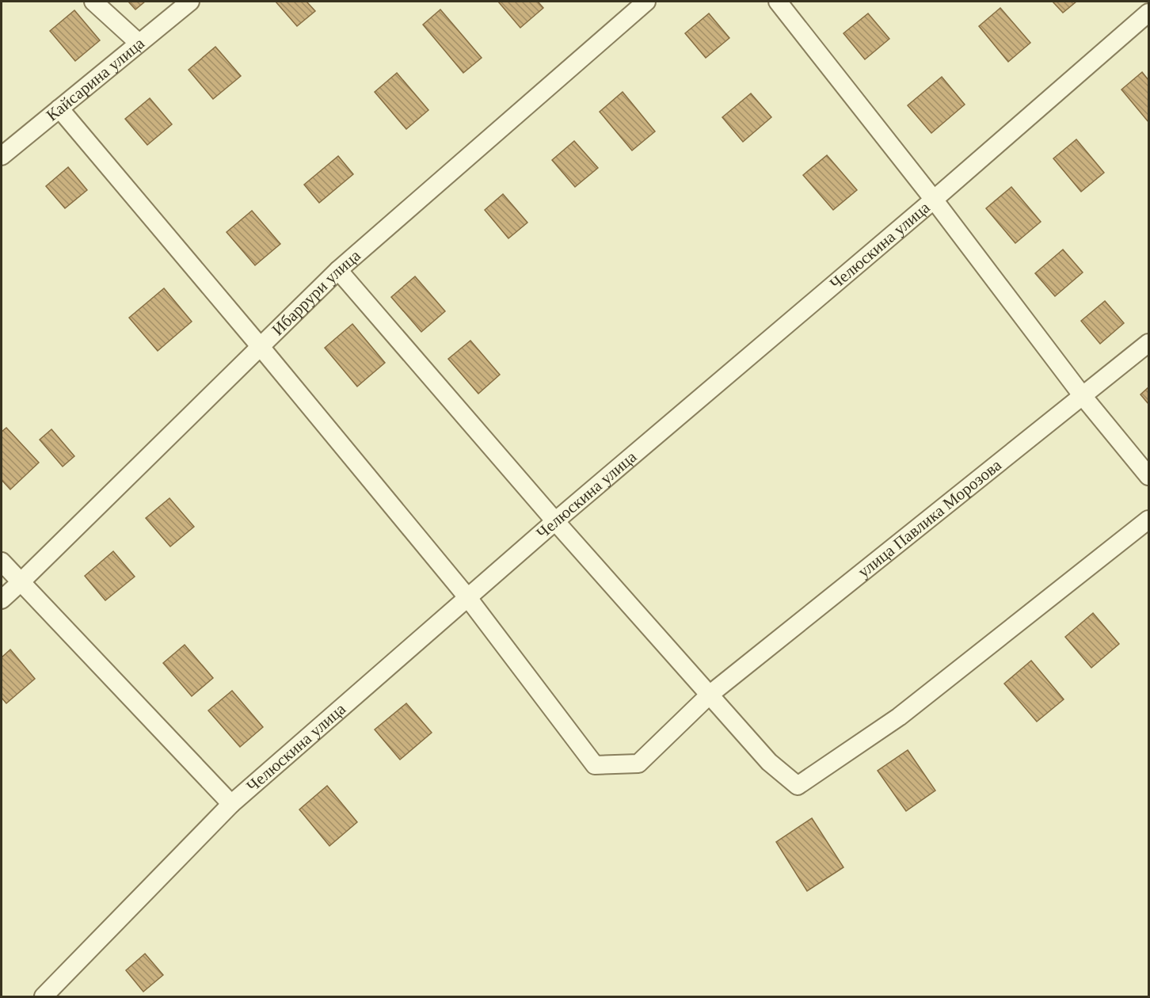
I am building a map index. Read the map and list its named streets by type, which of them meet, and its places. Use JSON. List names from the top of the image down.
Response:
{
  "streets": {
    "street": [
      "Кайсарина улица",
      "Челюскина улица",
      "Ибаррури улица",
      "улица Павлика Морозова"
    ]
  },
  "crossings": [
    ["Челюскина улица", "улица Павлика Морозова"]
  ]
}
